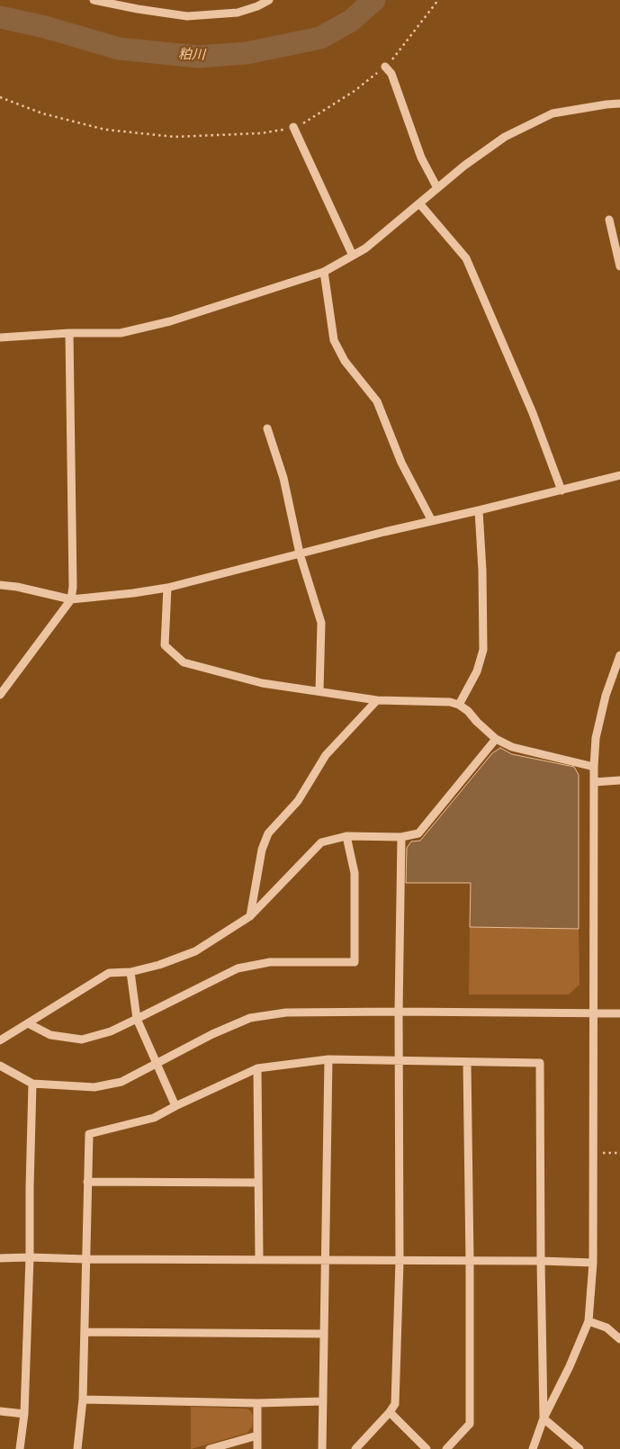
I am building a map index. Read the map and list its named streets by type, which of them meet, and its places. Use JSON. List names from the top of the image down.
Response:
{
  "water": ["粕川"]
}
